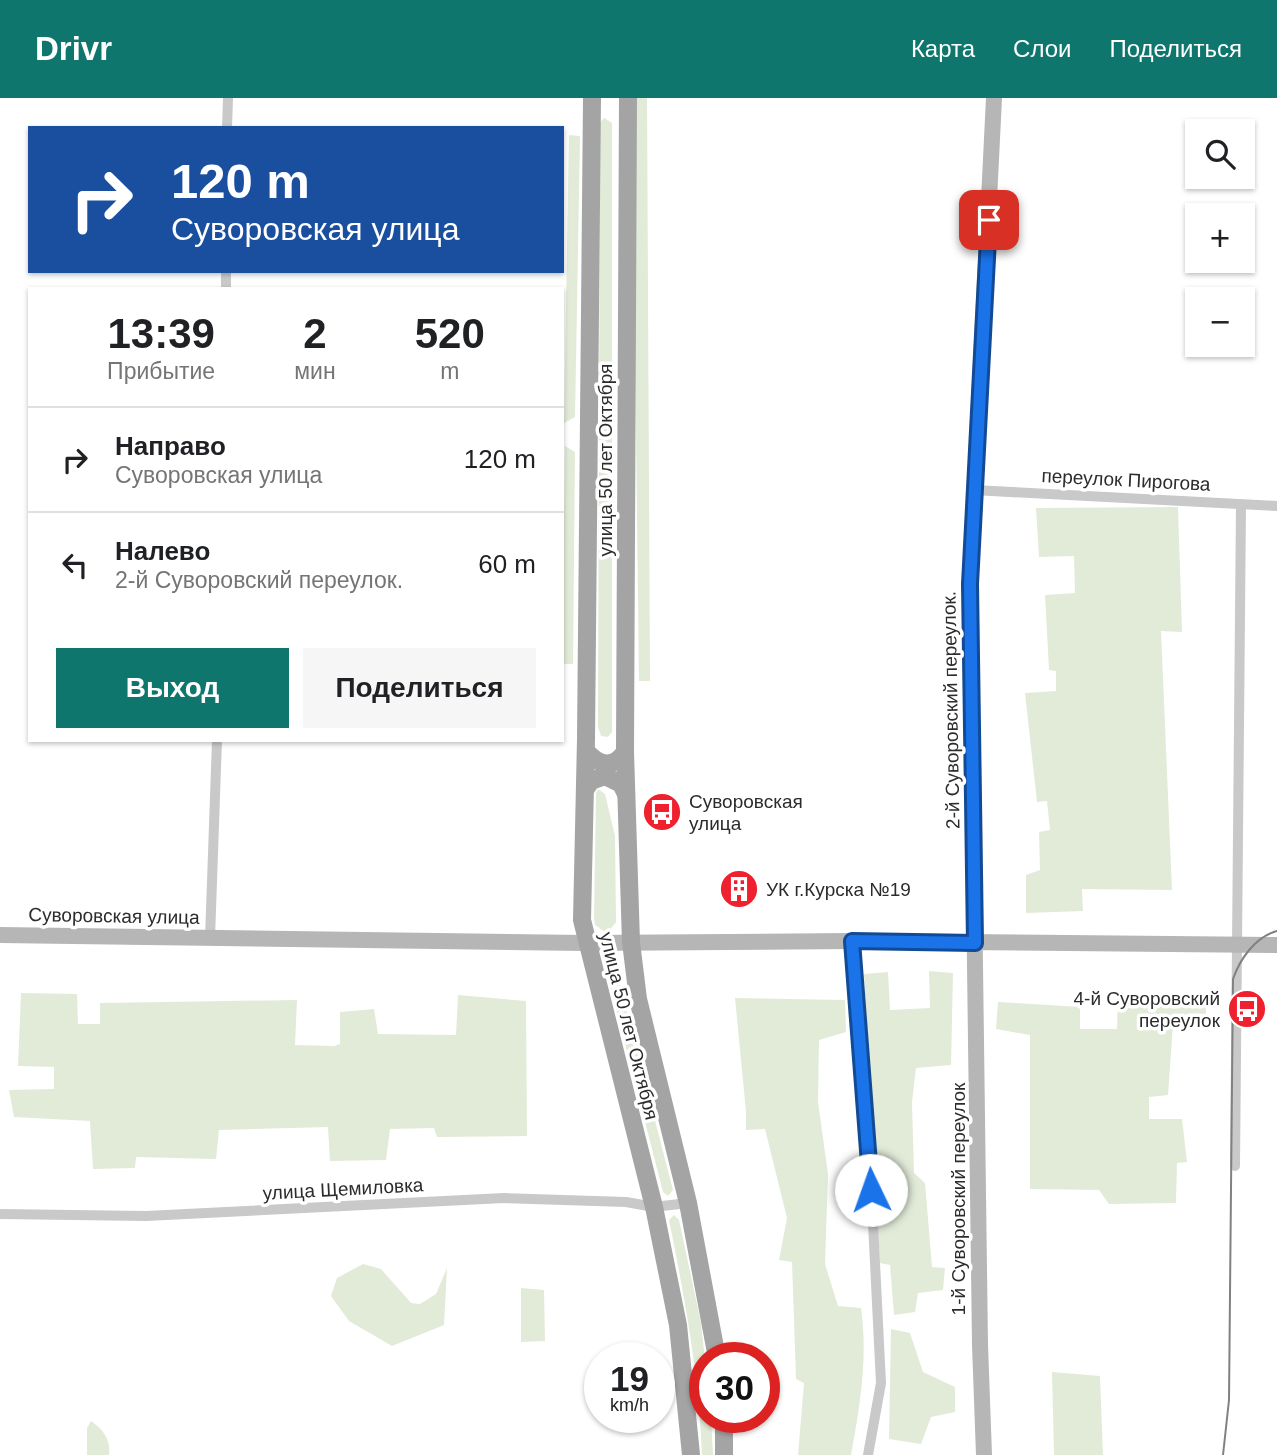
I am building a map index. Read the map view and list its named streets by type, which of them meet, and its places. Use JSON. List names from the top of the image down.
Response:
{
  "streets": {
    "main road": ["улица 50 лет Октября"],
    "street": [
      "переулок Пирогова",
      "2-й Суворовский переулок.",
      "Суворовская улица",
      "улица Щемиловка",
      "1-й Суворовский переулок"
    ]
  },
  "crossings": [
    ["улица 50 лет Октября", "Суворовская улица"],
    ["улица 50 лет Октября", "улица Щемиловка"],
    ["переулок Пирогова", "2-й Суворовский переулок."],
    ["2-й Суворовский переулок.", "Суворовская улица"],
    ["2-й Суворовский переулок.", "1-й Суворовский переулок"],
    ["Суворовская улица", "1-й Суворовский переулок"]
  ],
  "places": {
    "bus stop": ["Суворовская улица", "4-й Суворовский переулок"],
    "building": ["УК г.Курска №19"]
  },
  "page": {
    "header": "Drivr",
    "nav": ["Карта", "Слои", "Поделиться"],
    "map_buttons": ["+", "−"],
    "turn": ["120 m", "Суворовская улица"],
    "eta": [
      "13:39",
      "Прибытие",
      "2",
      "мин",
      "520",
      "m"
    ],
    "list": [
      {
        "name": "Направо",
        "note": "Суворовская улица",
        "value": "120 m"
      },
      {
        "name": "Налево",
        "note": "2-й Суворовский переулок.",
        "value": "60 m"
      }
    ],
    "buttons": ["Выход", "Поделиться"],
    "speed": "19 km/h",
    "limit": "30"
  }
}
